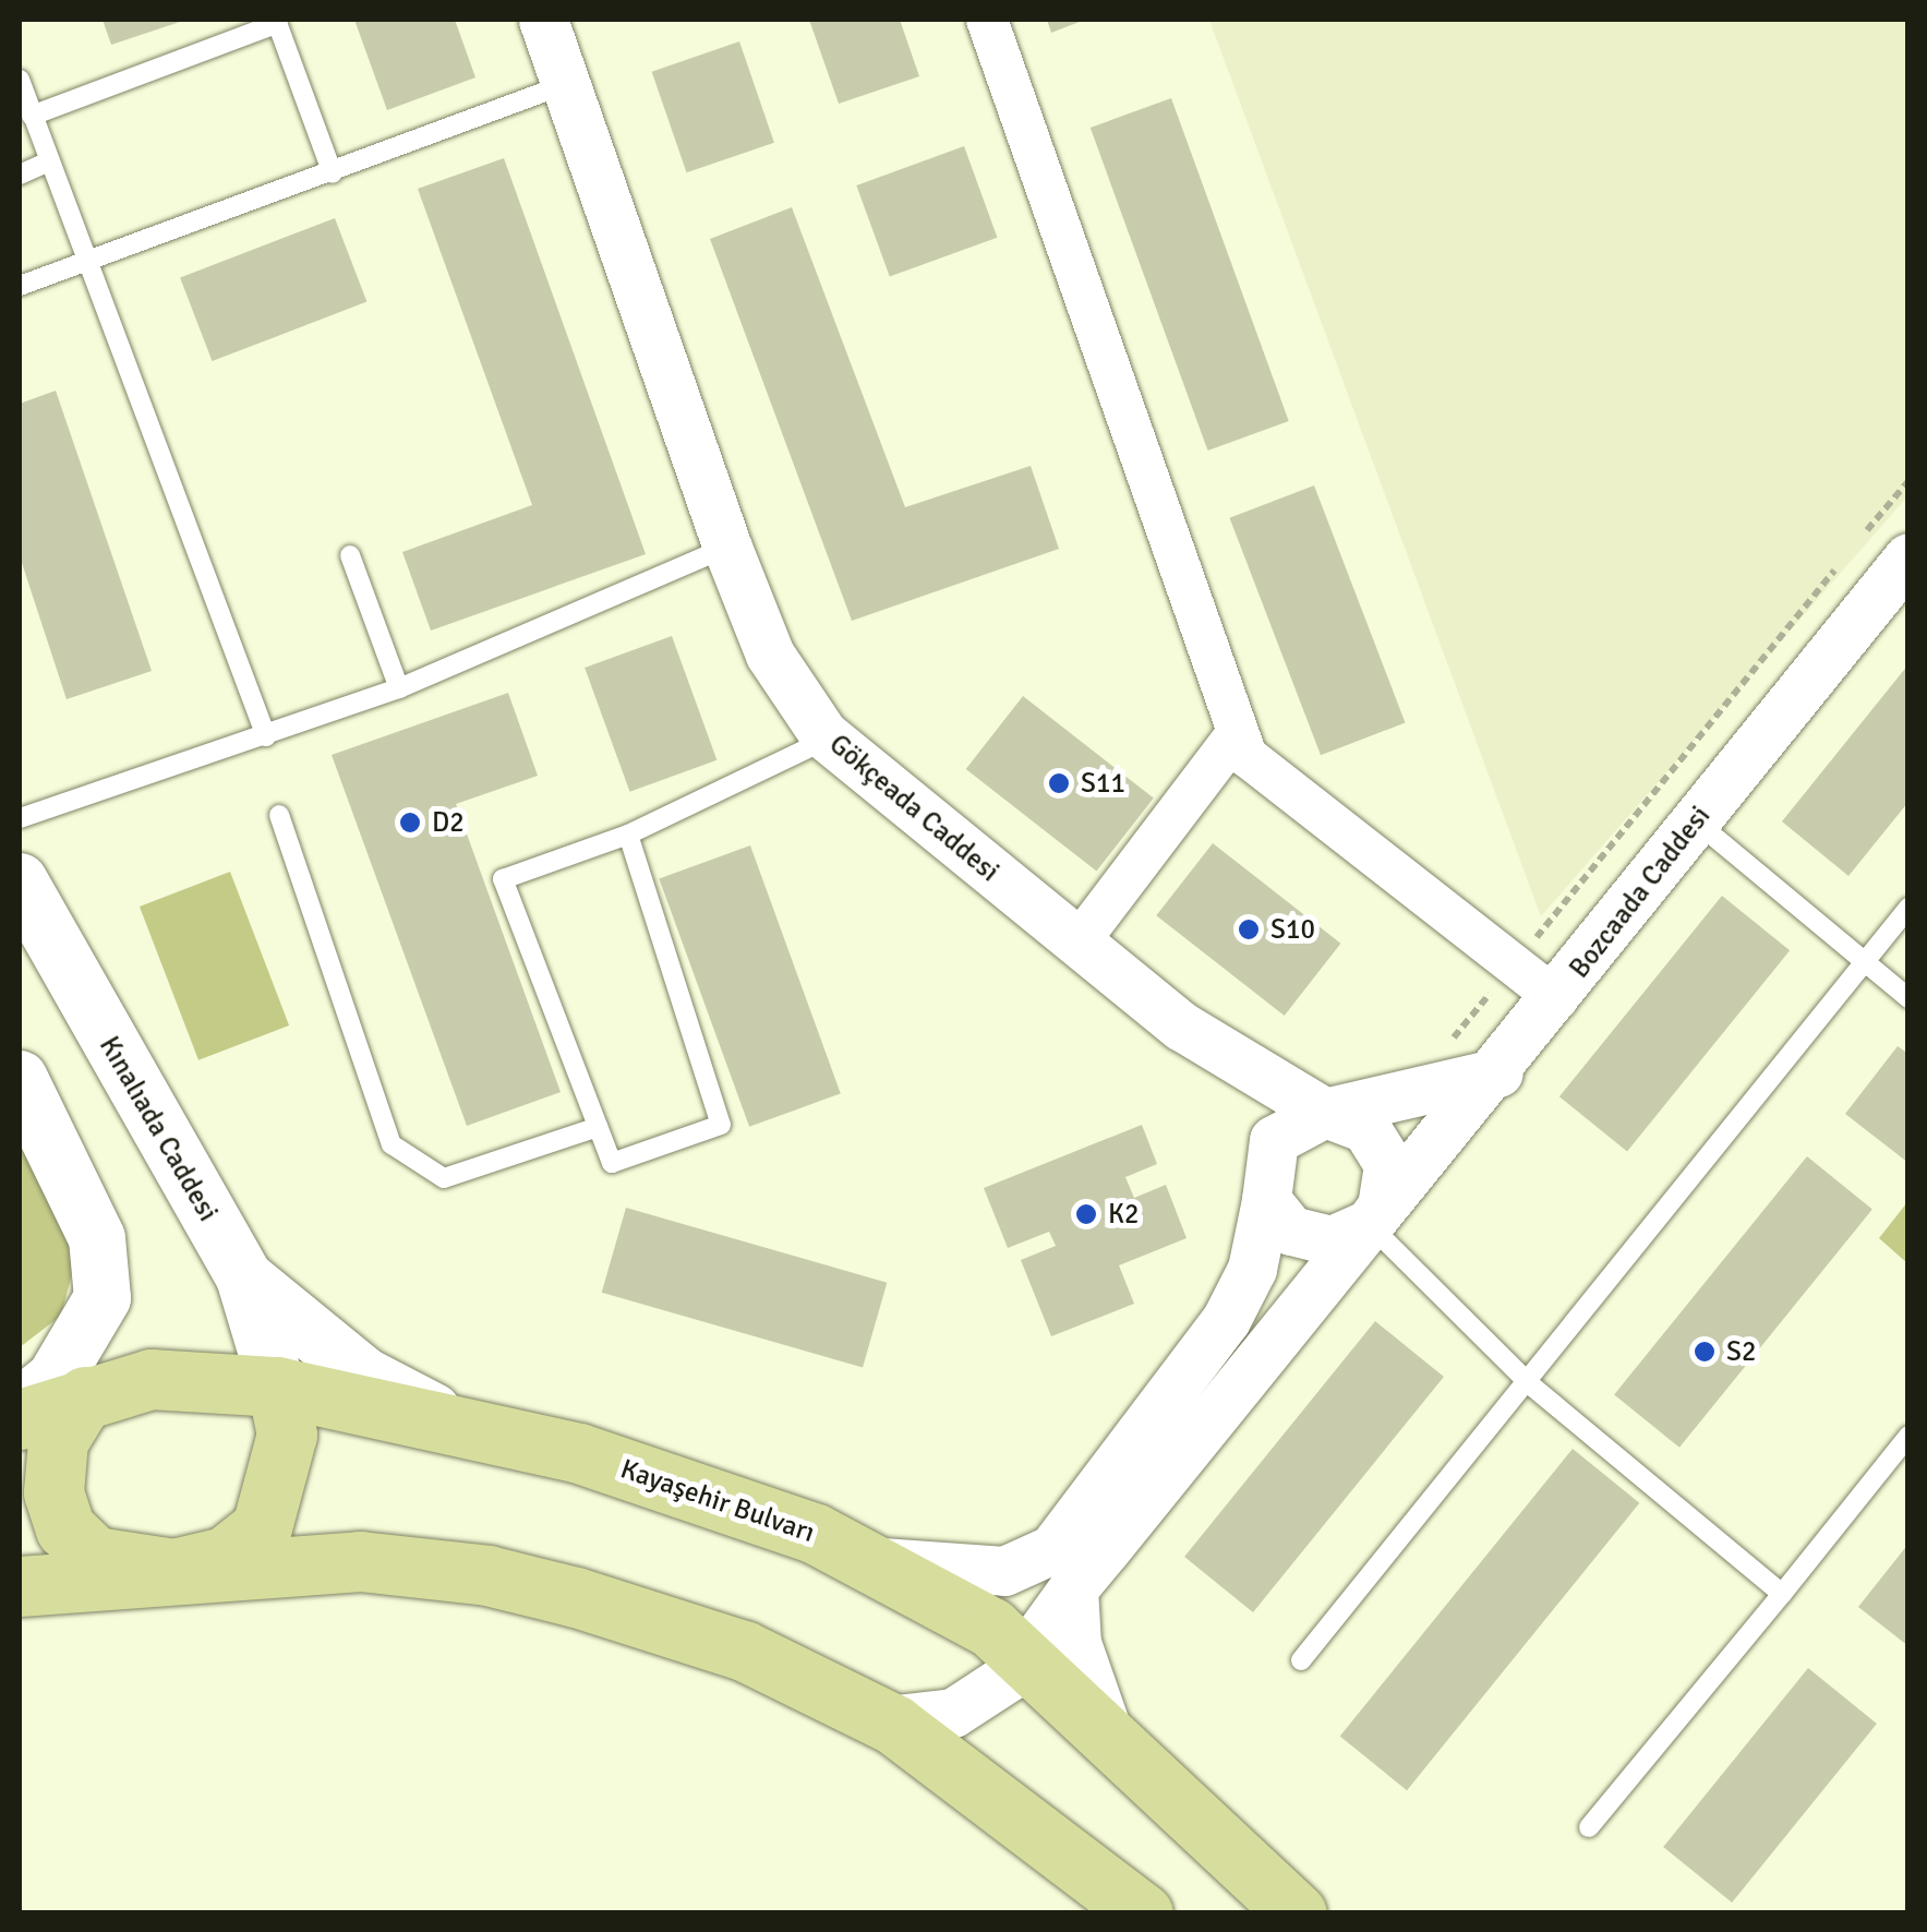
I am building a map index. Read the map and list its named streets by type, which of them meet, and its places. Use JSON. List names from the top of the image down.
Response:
{
  "streets": {
    "main road": ["Kınalıada Caddesi", "Kayaşehir Bulvarı"],
    "street": ["Gökçeada Caddesi", "Bozcaada Caddesi"]
  },
  "crossings": [
    ["Gökçeada Caddesi", "Bozcaada Caddesi"],
    ["Bozcaada Caddesi", "Kayaşehir Bulvarı"],
    ["Kınalıada Caddesi", "Kayaşehir Bulvarı"]
  ],
  "places": [
    "S11",
    "D2",
    "S10",
    "K2",
    "S2"
  ]
}
